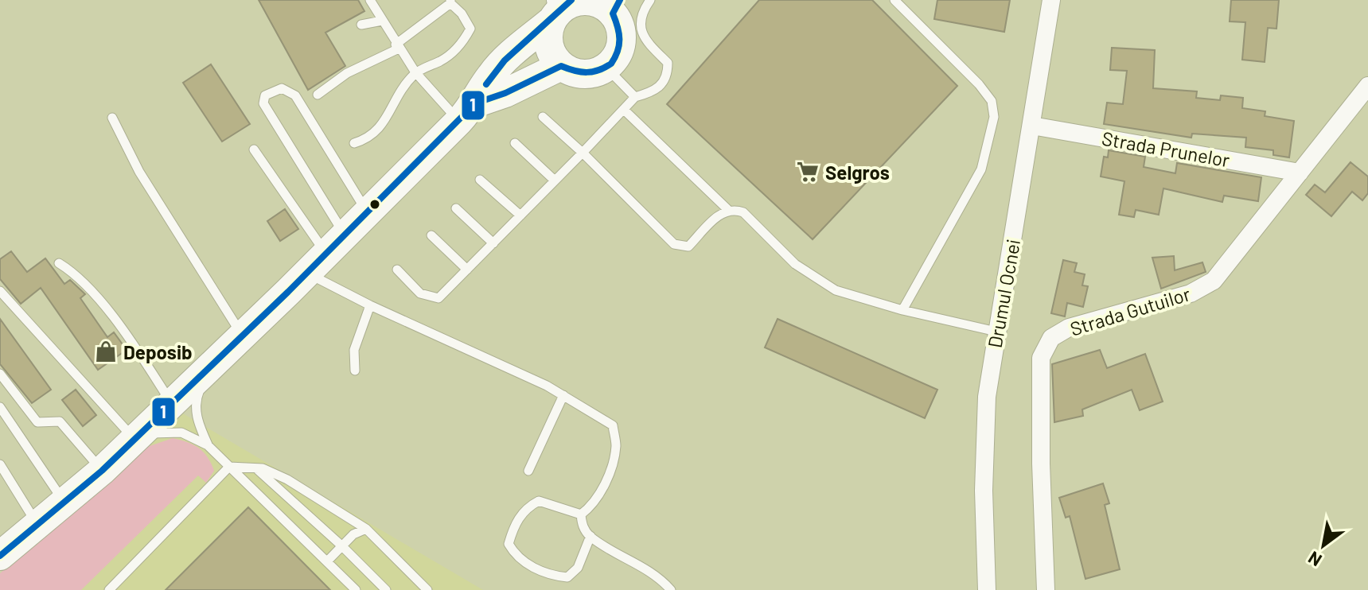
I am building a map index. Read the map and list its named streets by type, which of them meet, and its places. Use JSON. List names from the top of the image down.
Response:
{
  "streets": {
    "street": ["Strada Prunelor", "Drumul Ocnei", "Strada Gutuilor"]
  },
  "crossings": [
    ["Strada Prunelor", "Drumul Ocnei"],
    ["Strada Prunelor", "Strada Gutuilor"]
  ],
  "places": {
    "supermarket": ["Selgros"],
    "shop": ["Deposib"]
  },
  "lines": ["transit line 1"],
  "north": "bottom left"
}
